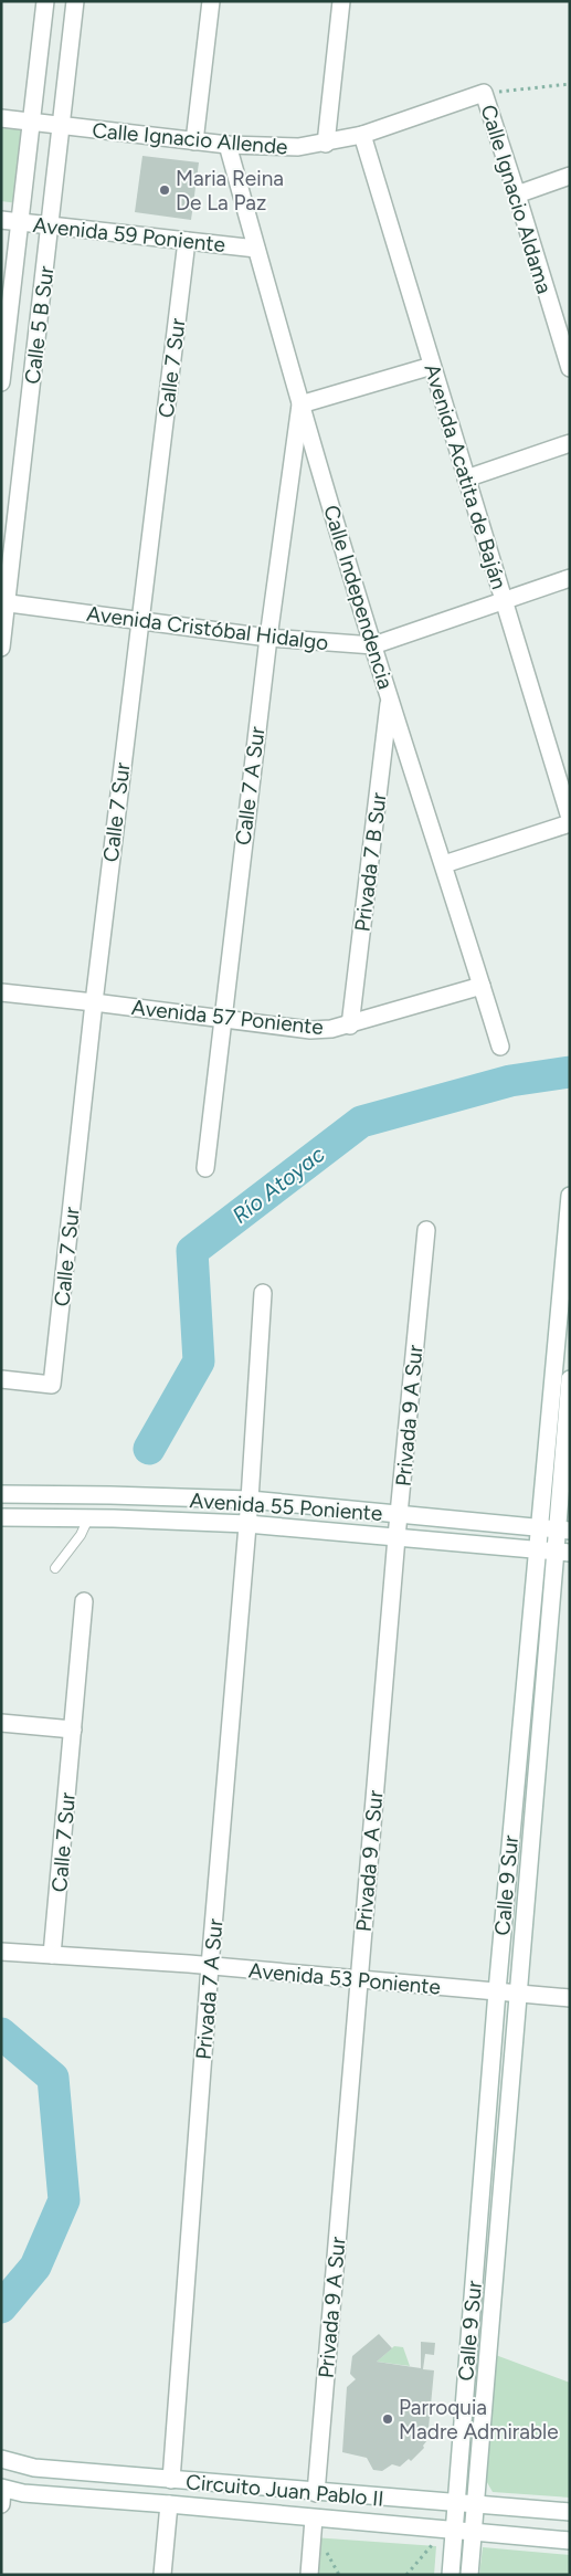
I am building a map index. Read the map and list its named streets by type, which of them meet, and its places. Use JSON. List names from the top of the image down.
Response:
{
  "streets": {
    "street": [
      "Calle Ignacio Allende",
      "Calle Ignacio Aldama",
      "Avenida 59 Poniente",
      "Calle 5 B Sur",
      "Calle 7 Sur",
      "Avenida Acatita de Baján",
      "Calle Independencia",
      "Avenida Cristóbal Hidalgo",
      "Calle 7 A Sur",
      "Privada 7 B Sur",
      "Avenida 57 Poniente",
      "Privada 9 A Sur",
      "Avenida 55 Poniente",
      "Calle 9 Sur",
      "Avenida 53 Poniente",
      "Privada 7 A Sur",
      "Circuito Juan Pablo II"
    ]
  },
  "crossings": [
    ["Calle Ignacio Allende", "Calle Ignacio Aldama"],
    ["Calle Ignacio Allende", "Calle 5 B Sur"],
    ["Calle Ignacio Allende", "Avenida Acatita de Baján"],
    ["Calle Ignacio Allende", "Calle Independencia"],
    ["Avenida 59 Poniente", "Calle 5 B Sur"],
    ["Avenida 59 Poniente", "Calle 7 Sur"],
    ["Avenida 59 Poniente", "Calle Independencia"],
    ["Calle 5 B Sur", "Avenida Cristóbal Hidalgo"],
    ["Calle 7 Sur", "Avenida Cristóbal Hidalgo"],
    ["Calle 7 Sur", "Avenida 57 Poniente"],
    ["Calle 7 Sur", "Avenida 53 Poniente"],
    ["Avenida Acatita de Baján", "Avenida Cristóbal Hidalgo"],
    ["Calle Independencia", "Avenida Cristóbal Hidalgo"],
    ["Calle Independencia", "Calle 7 A Sur"],
    ["Calle Independencia", "Privada 7 B Sur"],
    ["Calle Independencia", "Avenida 57 Poniente"],
    ["Avenida Cristóbal Hidalgo", "Calle 7 A Sur"],
    ["Calle 7 A Sur", "Avenida 57 Poniente"],
    ["Privada 7 B Sur", "Avenida 57 Poniente"],
    ["Privada 9 A Sur", "Avenida 55 Poniente"],
    ["Privada 9 A Sur", "Avenida 53 Poniente"],
    ["Privada 9 A Sur", "Circuito Juan Pablo II"],
    ["Avenida 55 Poniente", "Calle 9 Sur"],
    ["Avenida 55 Poniente", "Privada 7 A Sur"],
    ["Calle 9 Sur", "Avenida 53 Poniente"],
    ["Calle 9 Sur", "Circuito Juan Pablo II"],
    ["Avenida 53 Poniente", "Privada 7 A Sur"],
    ["Privada 7 A Sur", "Circuito Juan Pablo II"]
  ],
  "water": ["Río Atoyac"],
  "places": ["Maria Reina De La Paz", "Parroquia Madre Admirable"]
}
